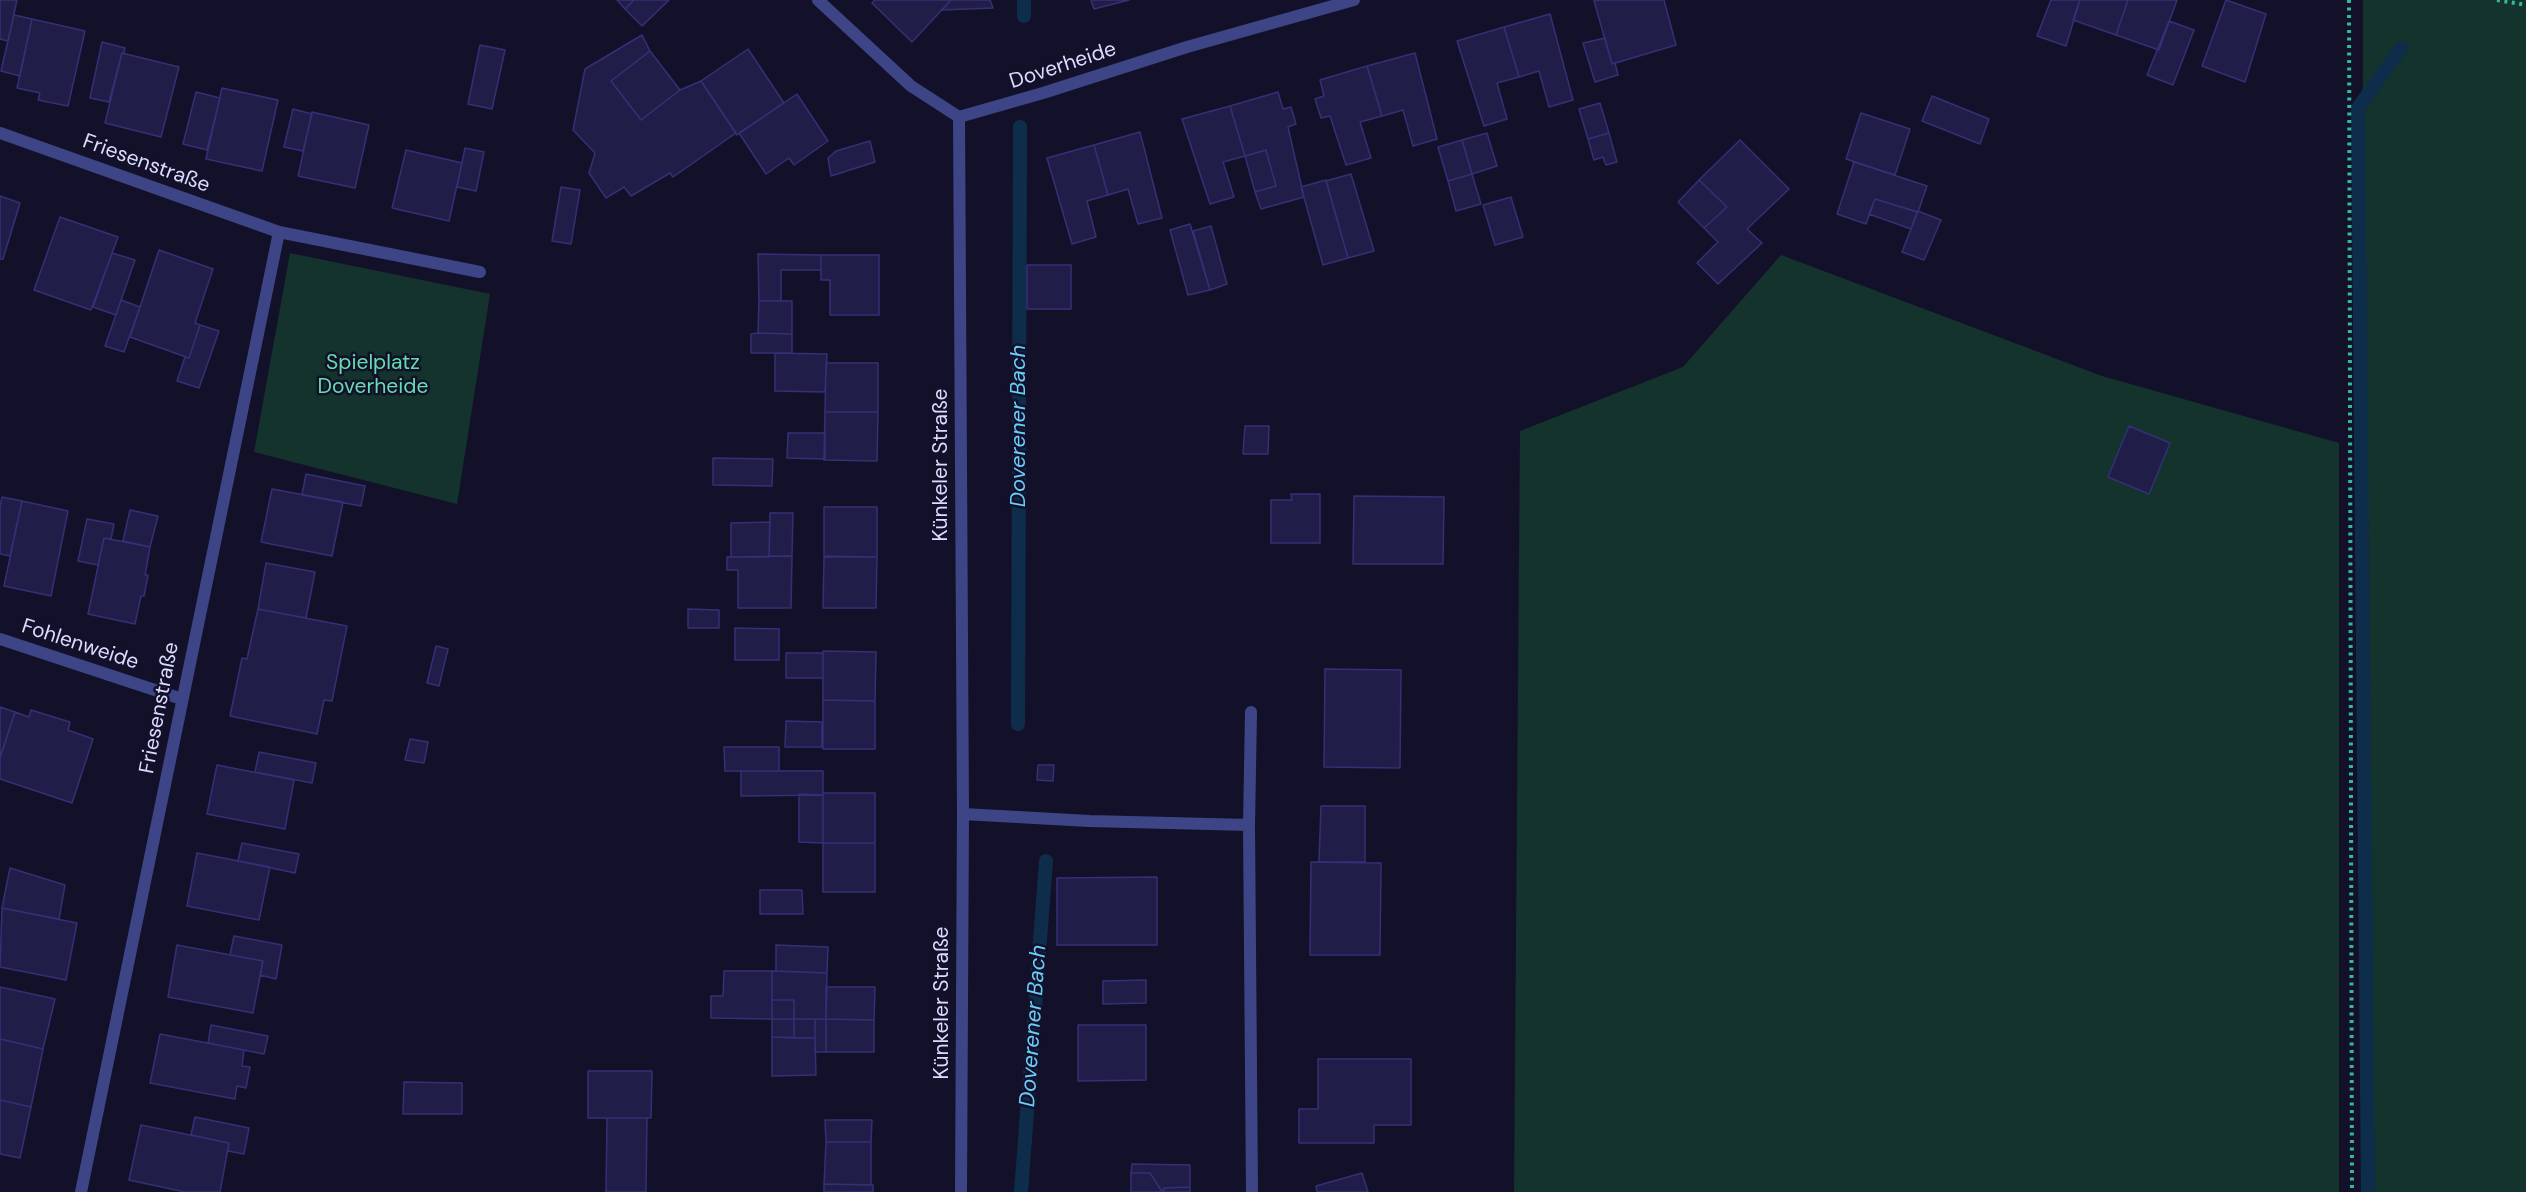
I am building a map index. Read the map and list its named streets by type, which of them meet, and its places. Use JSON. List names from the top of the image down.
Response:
{
  "streets": {
    "street": [
      "Doverheide",
      "Friesenstraße",
      "Künkeler Straße",
      "Fohlenweide"
    ]
  },
  "crossings": [
    ["Doverheide", "Künkeler Straße"],
    ["Friesenstraße", "Fohlenweide"]
  ],
  "water": ["Doverener Bach"],
  "parks": ["Spielplatz Doverheide"]
}
